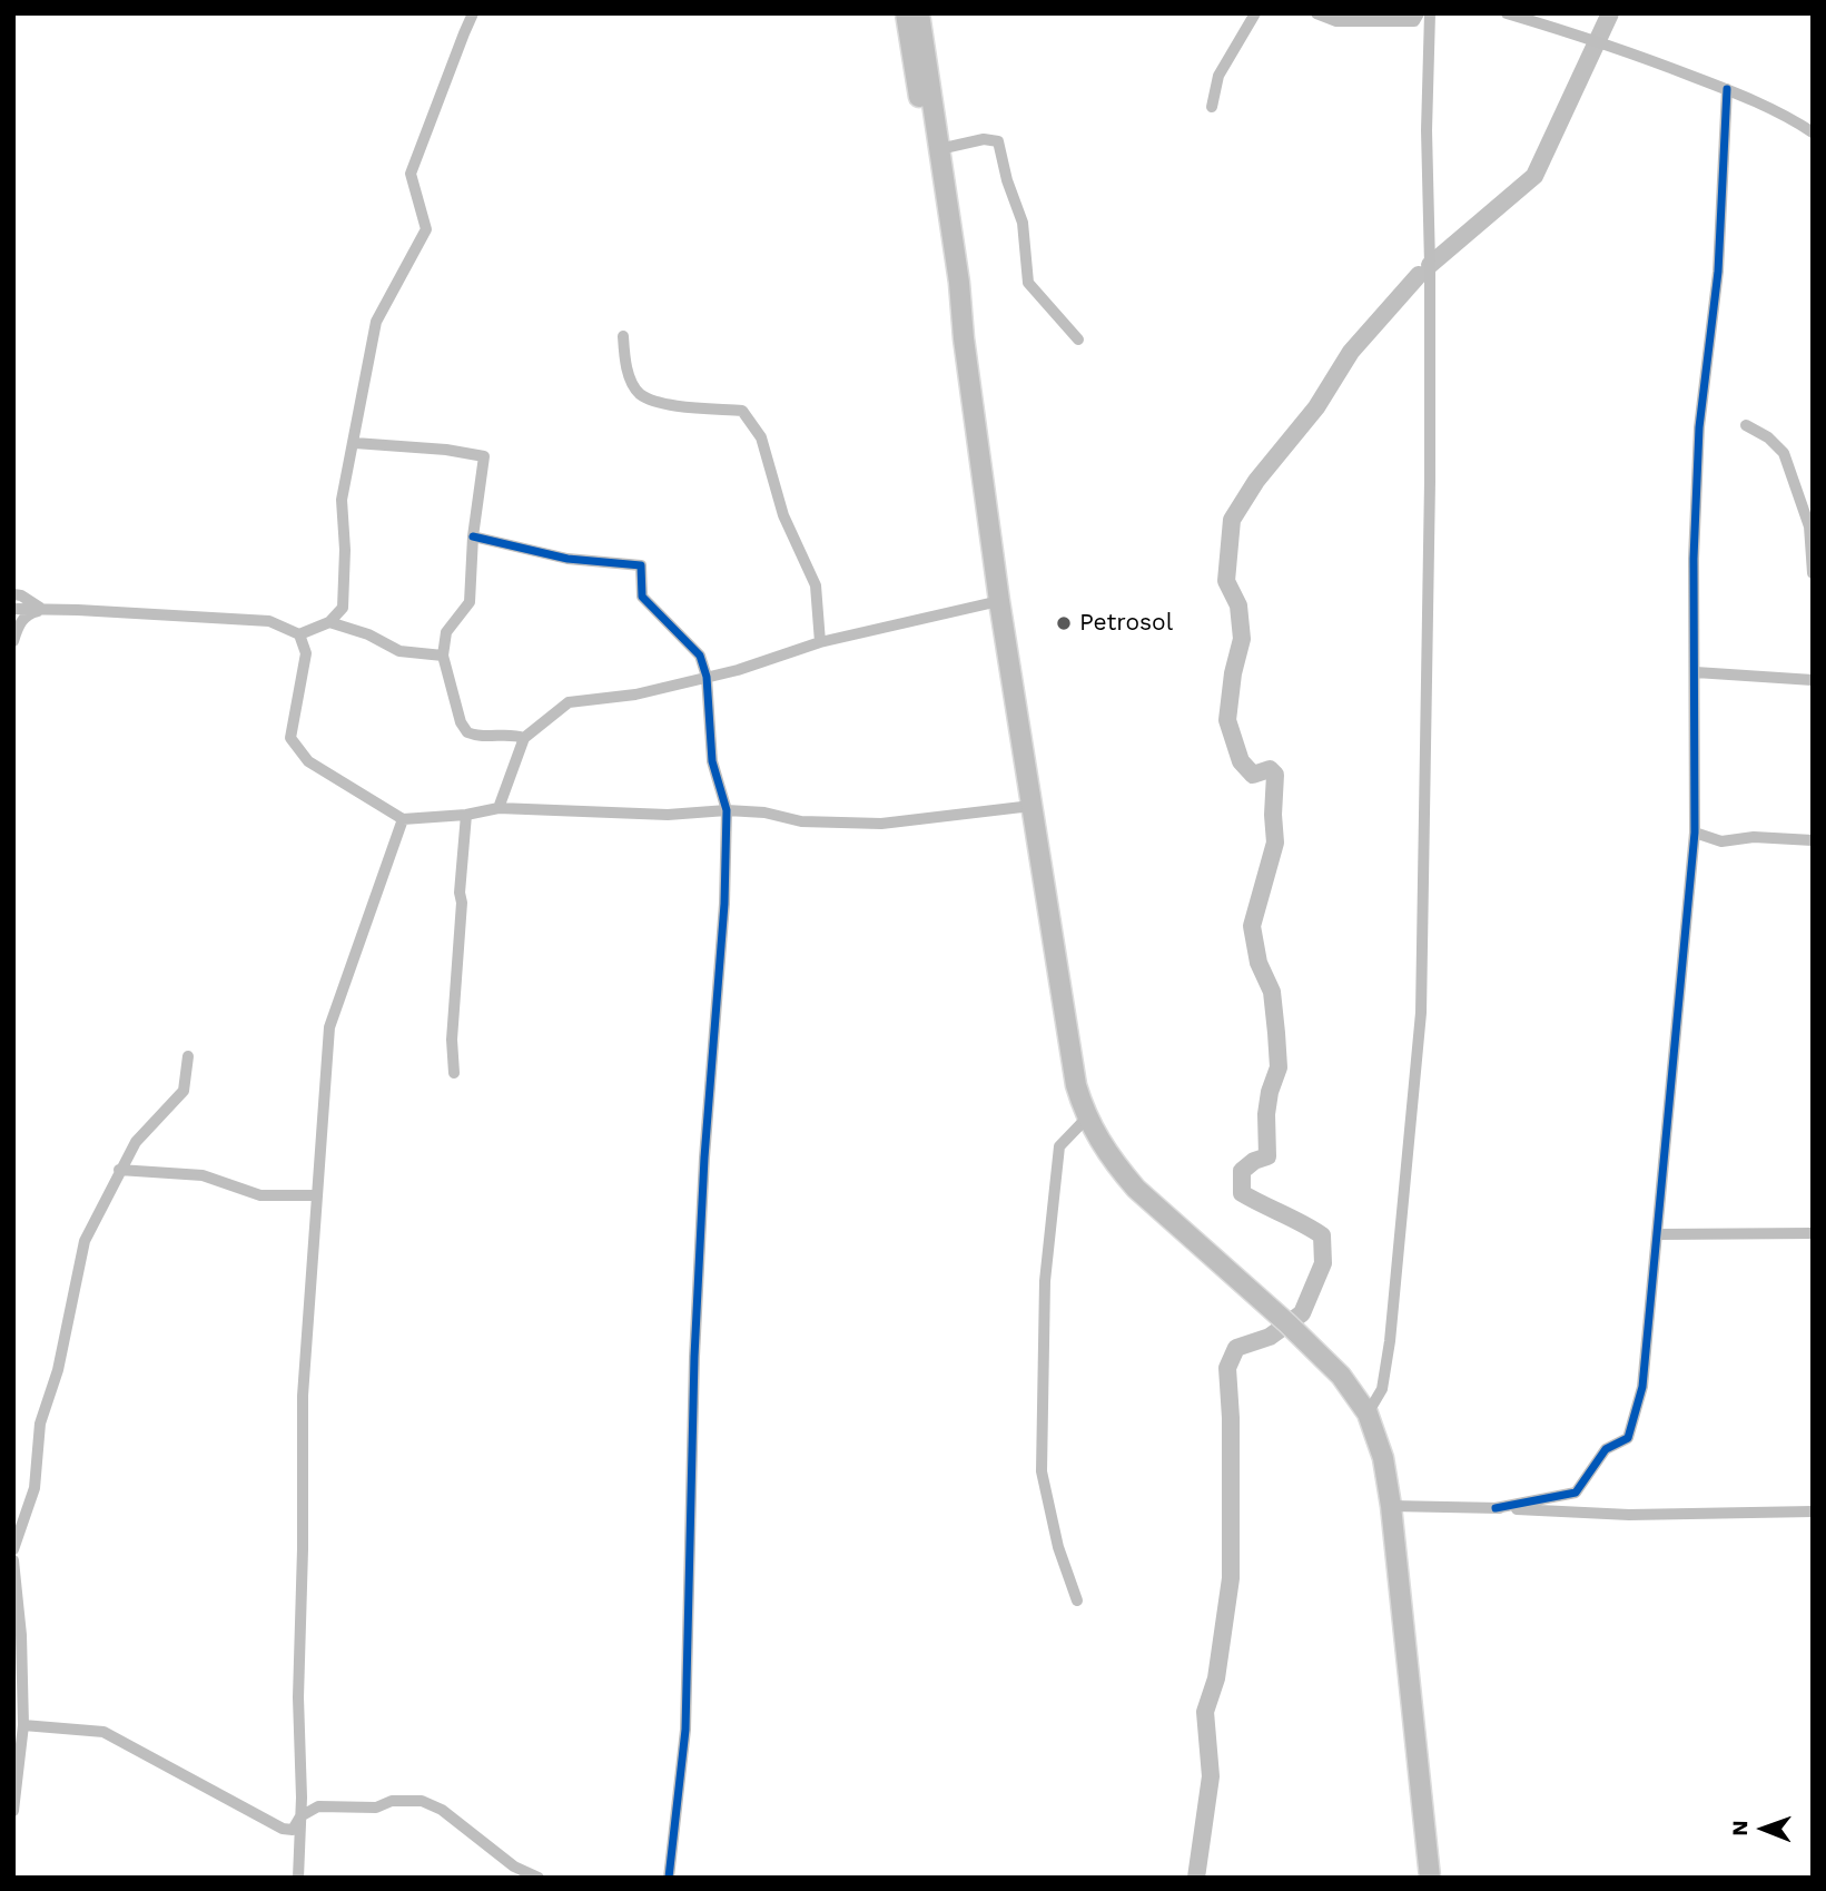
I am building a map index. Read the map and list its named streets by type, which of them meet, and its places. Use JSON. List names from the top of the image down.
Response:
{
  "places": ["Petrosol"],
  "north": "left"
}
